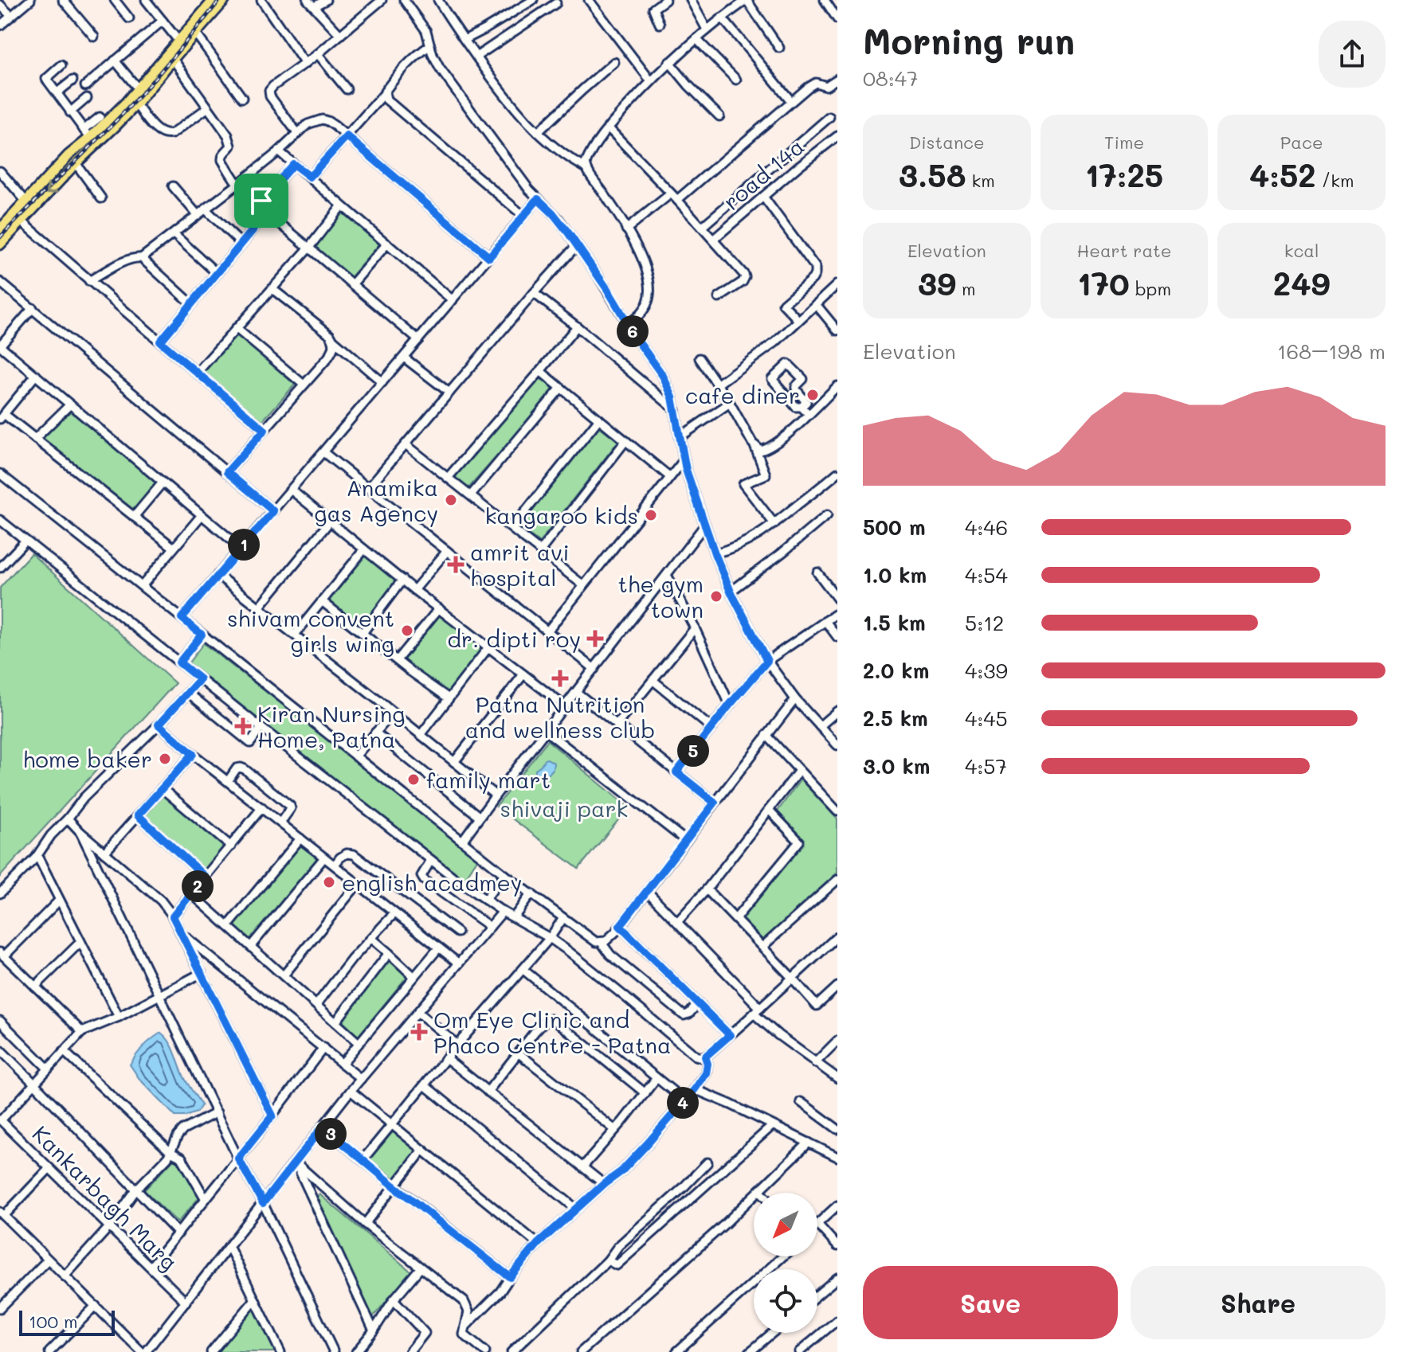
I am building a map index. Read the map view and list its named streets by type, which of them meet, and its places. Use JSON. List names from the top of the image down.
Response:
{
  "streets": {
    "street": ["road 14a", "Kankarbagh Marg"]
  },
  "parks": ["shivaji park"],
  "places": {
    "other": [
      "cafe diner",
      "Anamika gas Agency",
      "kangaroo kids",
      "the gym town",
      "shivam convent girls wing",
      "home baker",
      "family mart",
      "english acadmey"
    ],
    "health": [
      "amrit avi hospital",
      "dr. dipti roy",
      "Patna Nutrition and wellness club",
      "Kiran Nursing Home, Patna",
      "Om Eye Clinic and Phaco Centre - Patna"
    ]
  },
  "scale_bar": "100 m",
  "north": "bottom left",
  "page": {
    "heading": ["Morning run", "08:47"],
    "stats": [
      ["Distance", "3.58 km"],
      ["Time", "17:25"],
      ["Pace", "4:52 /km"],
      ["Elevation", "39 m"],
      ["Heart rate", "170 bpm"],
      ["kcal", "249"]
    ],
    "pins": [
      "6",
      "1",
      "5",
      "2",
      "4",
      "3"
    ],
    "chart": ["Elevation", "168–198 m"],
    "list": [
      {
        "name": "500 m",
        "note": "4:46"
      },
      {
        "name": "1.0 km",
        "note": "4:54"
      },
      {
        "name": "1.5 km",
        "note": "5:12"
      },
      {
        "name": "2.0 km",
        "note": "4:39"
      },
      {
        "name": "2.5 km",
        "note": "4:45"
      },
      {
        "name": "3.0 km",
        "note": "4:57"
      }
    ],
    "buttons": ["Save", "Share"],
    "scale": "100 m"
  }
}
